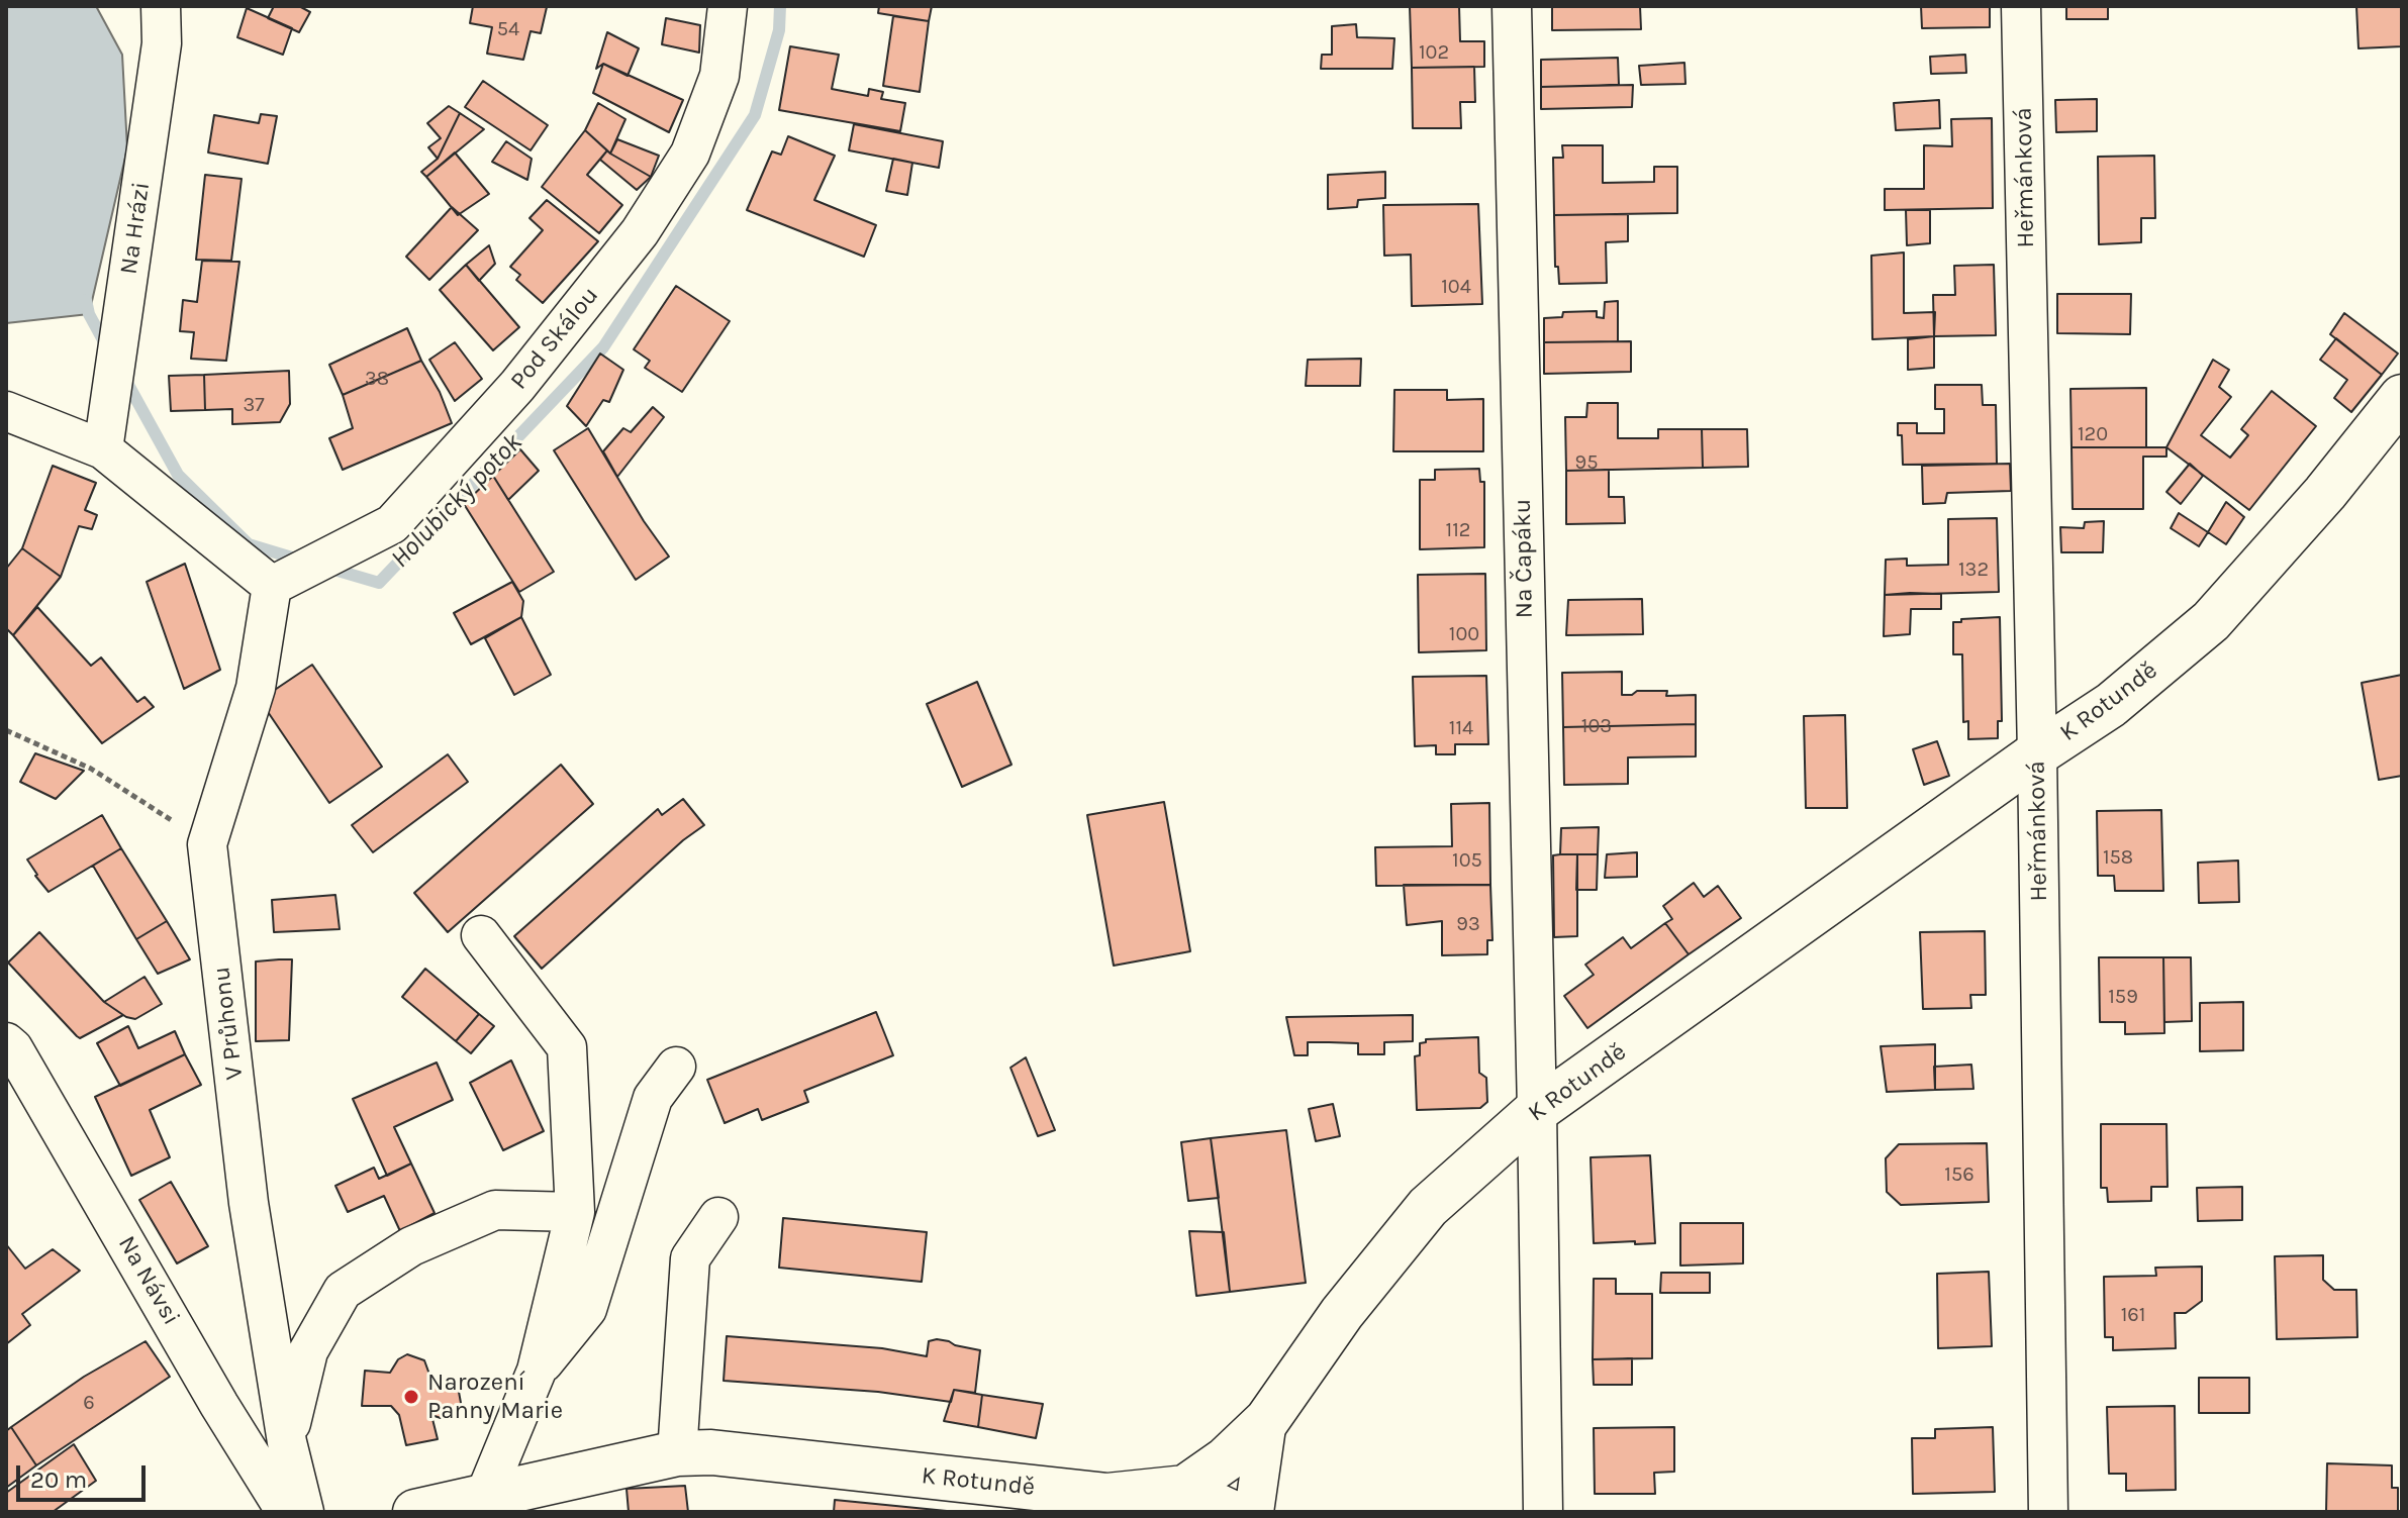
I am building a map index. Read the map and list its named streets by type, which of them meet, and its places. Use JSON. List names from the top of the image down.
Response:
{
  "streets": {
    "street": [
      "Heřmánková",
      "Na Hrázi",
      "Pod Skálou",
      "Na Čapáku",
      "K Rotundě",
      "V Průhonu",
      "Na Návsi"
    ]
  },
  "crossings": [
    ["Heřmánková", "K Rotundě"],
    ["Pod Skálou", "V Průhonu"],
    ["Na Čapáku", "K Rotundě"]
  ],
  "water": ["Holubický potok"],
  "places": ["Narození Panny Marie"],
  "house_numbers": [
    "54",
    "102",
    "104",
    "38",
    "37",
    "120",
    "95",
    "112",
    "132",
    "100",
    "103",
    "114",
    "158",
    "105",
    "93",
    "159",
    "156",
    "161",
    "6"
  ],
  "scale_bar": "20 m"
}
